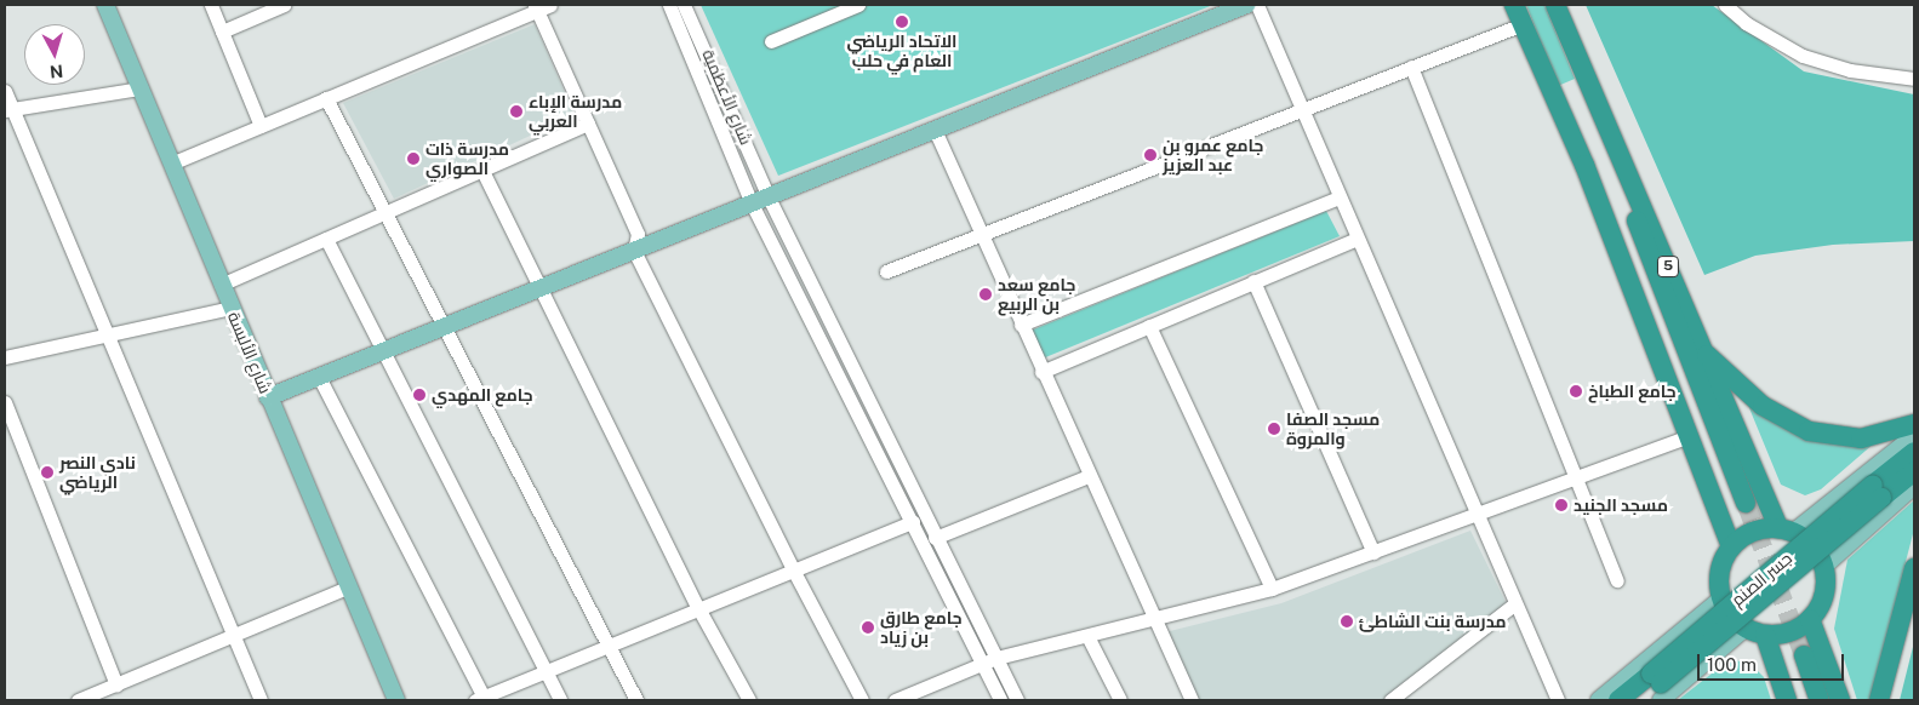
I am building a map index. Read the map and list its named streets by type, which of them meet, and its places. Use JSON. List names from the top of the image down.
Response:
{
  "streets": {
    "highway": ["5", "جسر الصنم"],
    "main road": ["شارع الألبسة"],
    "street": ["شارع الأعظمية"]
  },
  "places": [
    "الاتحاد الرياضي العام في حلب",
    "مدرسة الإباء العربي",
    "جامع عمرو بن عبد العزيز",
    "مدرسة ذات الصواري",
    "جامع سعد بن الربيع",
    "جامع الطباخ",
    "جامع المهدي",
    "مسجد الصفا والمروة",
    "نادي النصر الرياضي",
    "مسجد الجنيد",
    "مدرسة بنت الشاطئ",
    "جامع طارق بن زياد"
  ],
  "scale_bar": "100 m",
  "north": "bottom"
}
